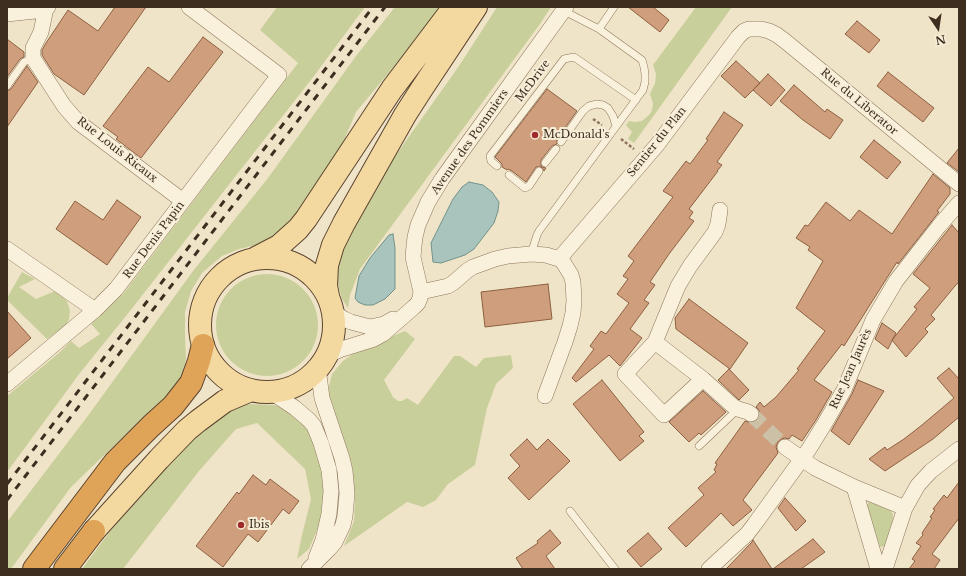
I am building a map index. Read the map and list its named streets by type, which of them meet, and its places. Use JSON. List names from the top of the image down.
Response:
{
  "streets": {
    "street": [
      "Rue du Liberator",
      "Avenue des Pommiers",
      "Sentier du Plan",
      "Rue Louis Ricaux",
      "Rue Denis Papin",
      "Rue Jean Jaurès"
    ],
    "lane": ["McDrive"]
  },
  "crossings": [
    ["Rue du Liberator", "Sentier du Plan"],
    ["Rue Louis Ricaux", "Rue Denis Papin"]
  ],
  "places": ["McDonald's", "Ibis"],
  "north": "bottom"
}
